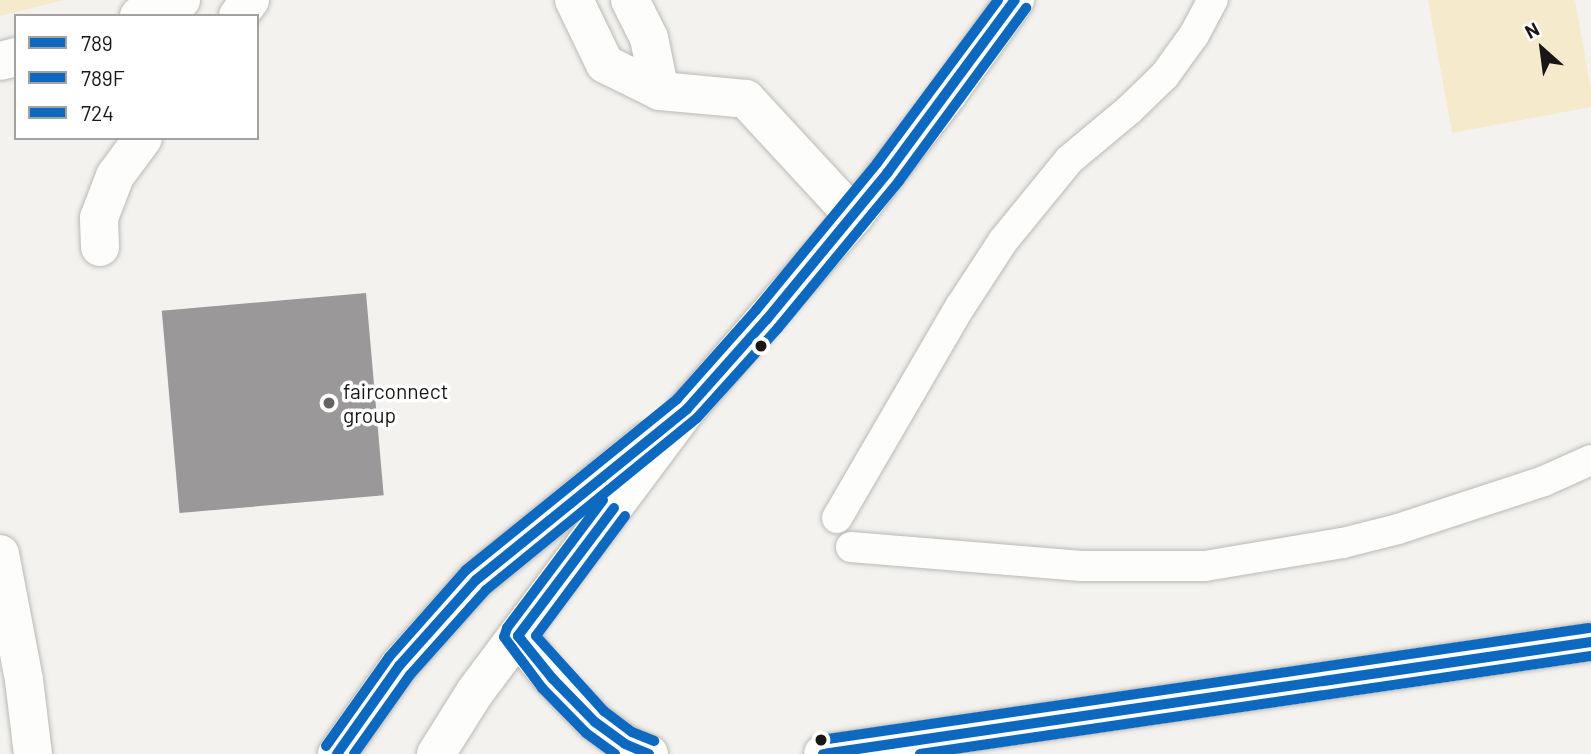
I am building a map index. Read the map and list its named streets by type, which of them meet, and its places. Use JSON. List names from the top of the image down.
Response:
{
  "places": ["fairconnect group"],
  "lines": ["transit line 789", "transit line 724", "transit line 789F"],
  "legend": ["789", "789F", "724"],
  "north": "top left"
}
